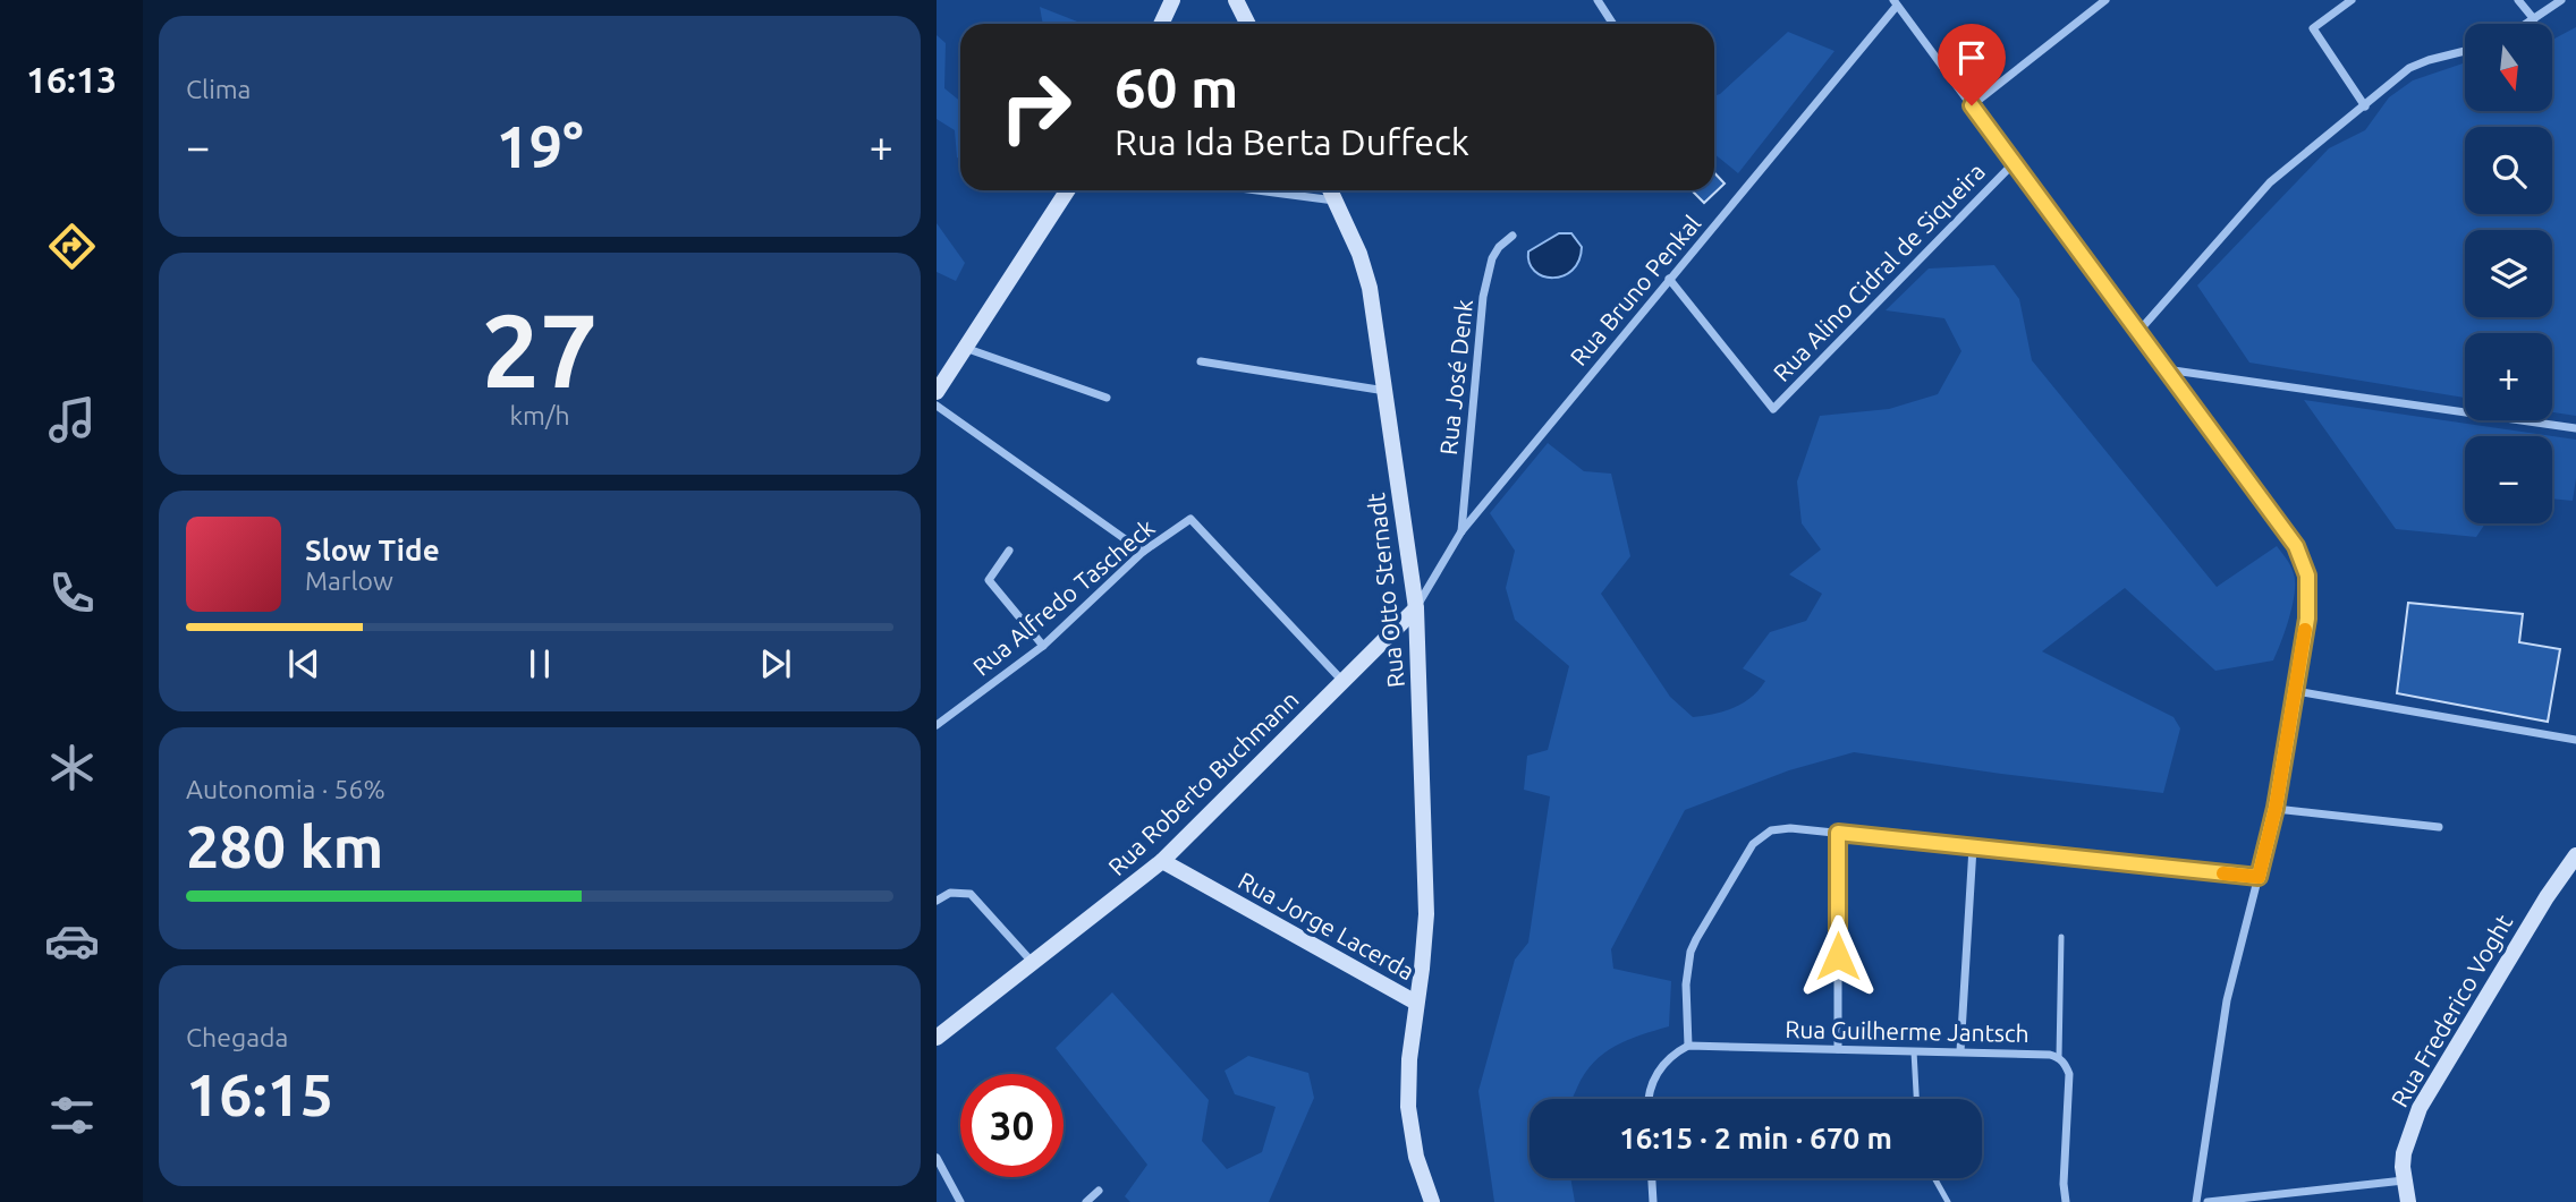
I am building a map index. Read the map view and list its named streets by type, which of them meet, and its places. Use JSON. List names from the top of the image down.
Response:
{
  "streets": {
    "main road": [
      "Rua Otto Sternadt",
      "Rua Roberto Buchmann",
      "Rua Jorge Lacerda",
      "Rua Frederico Voght"
    ],
    "street": [
      "Rua Alino Cidral de Siqueira",
      "Rua Bruno Penkal",
      "Rua José Denk",
      "Rua Alfredo Tascheck",
      "Rua Guilherme Jantsch"
    ]
  },
  "crossings": [
    ["Rua Alino Cidral de Siqueira", "Rua Bruno Penkal"],
    ["Rua Bruno Penkal", "Rua José Denk"],
    ["Rua Bruno Penkal", "Rua Otto Sternadt"],
    ["Rua Bruno Penkal", "Rua Roberto Buchmann"],
    ["Rua Otto Sternadt", "Rua Roberto Buchmann"],
    ["Rua Otto Sternadt", "Rua Jorge Lacerda"],
    ["Rua Alfredo Tascheck", "Rua Roberto Buchmann"],
    ["Rua Roberto Buchmann", "Rua Jorge Lacerda"]
  ],
  "north": "bottom",
  "page": {
    "tabs": "16:13",
    "tile": [
      "Clima",
      ["27", "km/h"],
      ["Autonomia · 56%", "280 km"],
      ["Chegada", "16:15"]
    ],
    "map_buttons": ["+", "−"],
    "turn": ["60 m", "Rua Ida Berta Duffeck"],
    "heat": ["−", "19°", "+"],
    "song": ["Slow Tide", "Marlow"],
    "limit": "30",
    "trip": "16:15 · 2 min · 670 m"
  }
}
